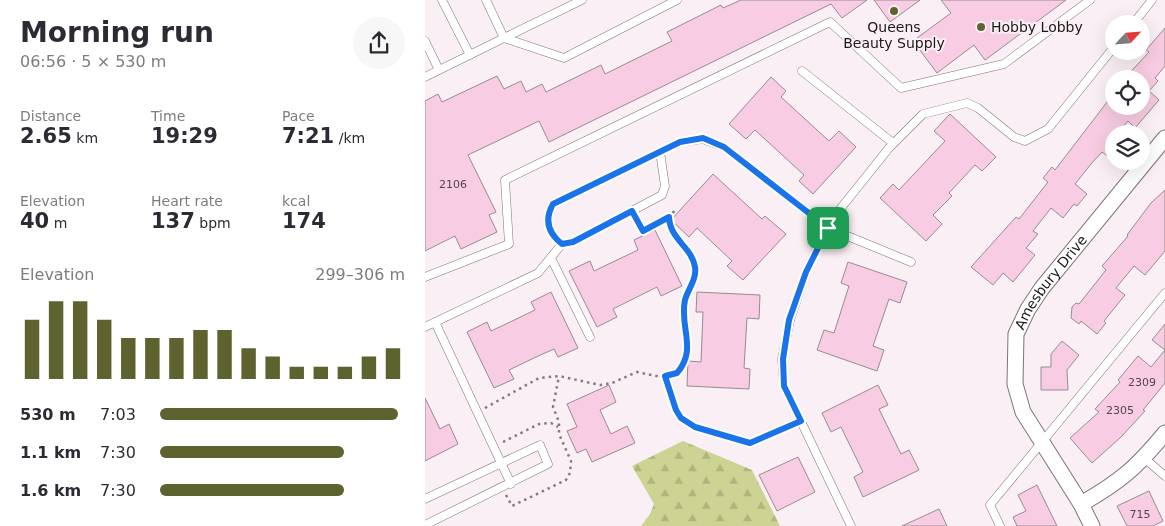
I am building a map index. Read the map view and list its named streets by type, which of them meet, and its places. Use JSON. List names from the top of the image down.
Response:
{
  "streets": {
    "street": ["Amesbury Drive"]
  },
  "places": ["Queens Beauty Supply", "Hobby Lobby"],
  "house_numbers": [
    "2106",
    "2309",
    "2305",
    "715"
  ],
  "north": "top right",
  "page": {
    "heading": ["Morning run", "06:56 · 5 × 530 m"],
    "stats": [
      ["Distance", "2.65 km"],
      ["Time", "19:29"],
      ["Pace", "7:21 /km"],
      ["Elevation", "40 m"],
      ["Heart rate", "137 bpm"],
      ["kcal", "174"]
    ],
    "chart": ["Elevation", "299–306 m"],
    "list": [
      {
        "name": "530 m",
        "note": "7:03"
      },
      {
        "name": "1.1 km",
        "note": "7:30"
      },
      {
        "name": "1.6 km",
        "note": "7:30"
      }
    ]
  }
}
